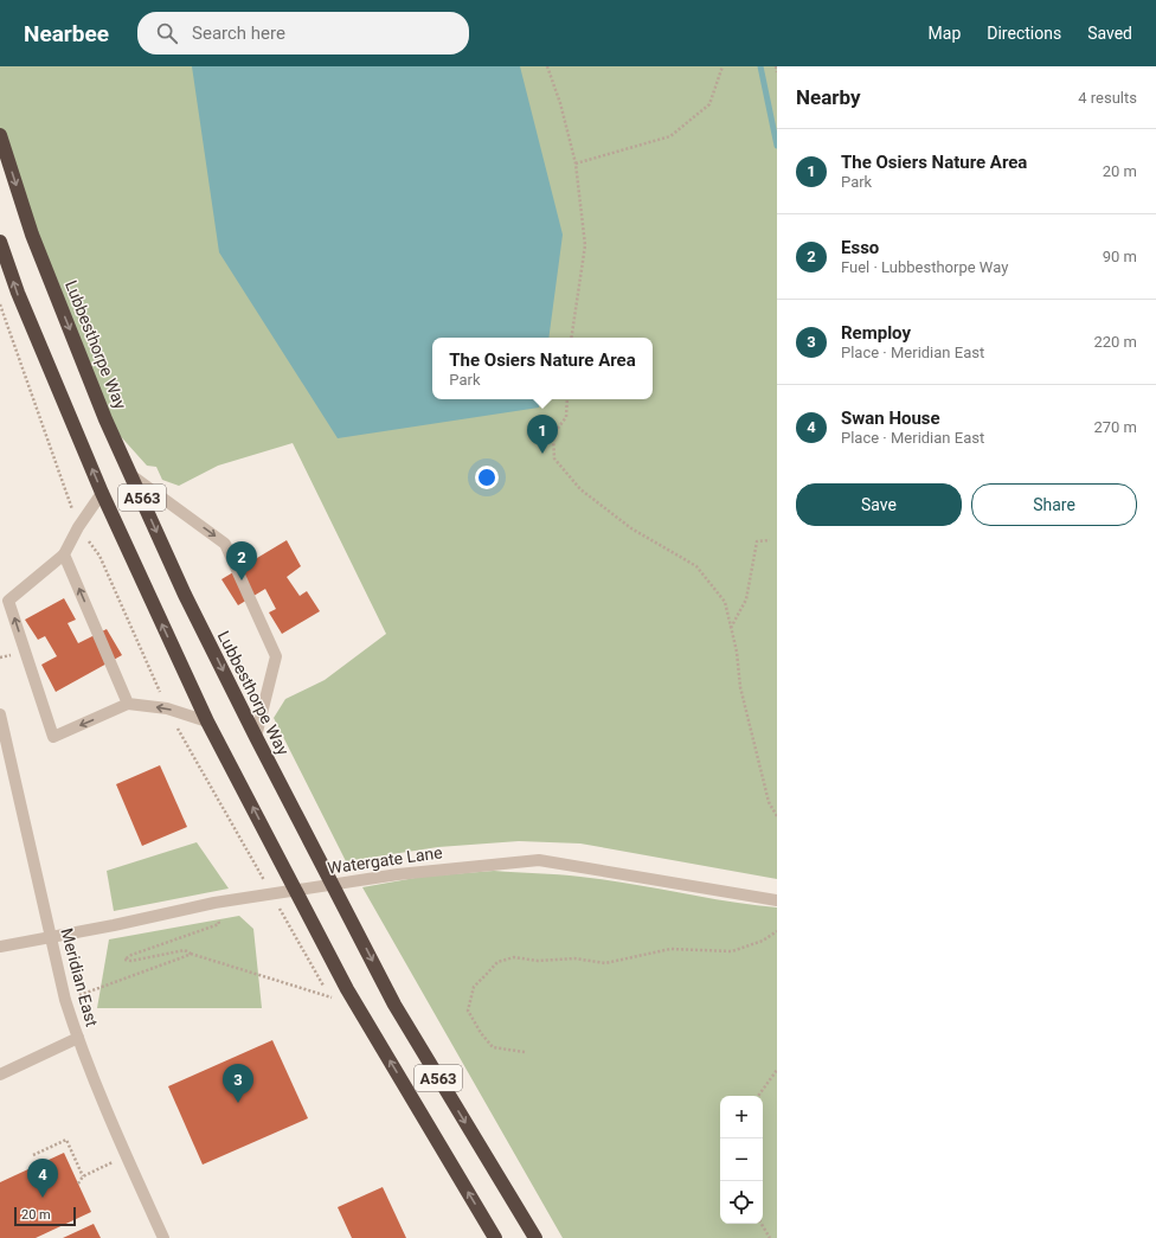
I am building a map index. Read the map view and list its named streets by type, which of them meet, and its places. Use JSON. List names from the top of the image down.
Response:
{
  "streets": {
    "highway": ["Lubbesthorpe Way", "A563"],
    "street": ["Watergate Lane", "Meridian East"]
  },
  "scale_bar": "20 m",
  "page": {
    "header": "Nearbee",
    "search": "Search here",
    "nav": ["Map", "Directions", "Saved"],
    "heading": ["Nearby", "4 results"],
    "list": [
      {
        "mark": "1",
        "name": "The Osiers Nature Area",
        "note": "Park",
        "value": "20 m"
      },
      {
        "mark": "2",
        "name": "Esso",
        "note": "Fuel · Lubbesthorpe Way",
        "value": "90 m"
      },
      {
        "mark": "3",
        "name": "Remploy",
        "note": "Place · Meridian East",
        "value": "220 m"
      },
      {
        "mark": "4",
        "name": "Swan House",
        "note": "Place · Meridian East",
        "value": "270 m"
      }
    ],
    "popup": ["The Osiers Nature Area", "Park"],
    "pins": [
      "1",
      "2",
      "3",
      "4"
    ],
    "buttons": ["Save", "Share"],
    "map_buttons": ["+", "−"],
    "scale": "20 m"
  }
}
